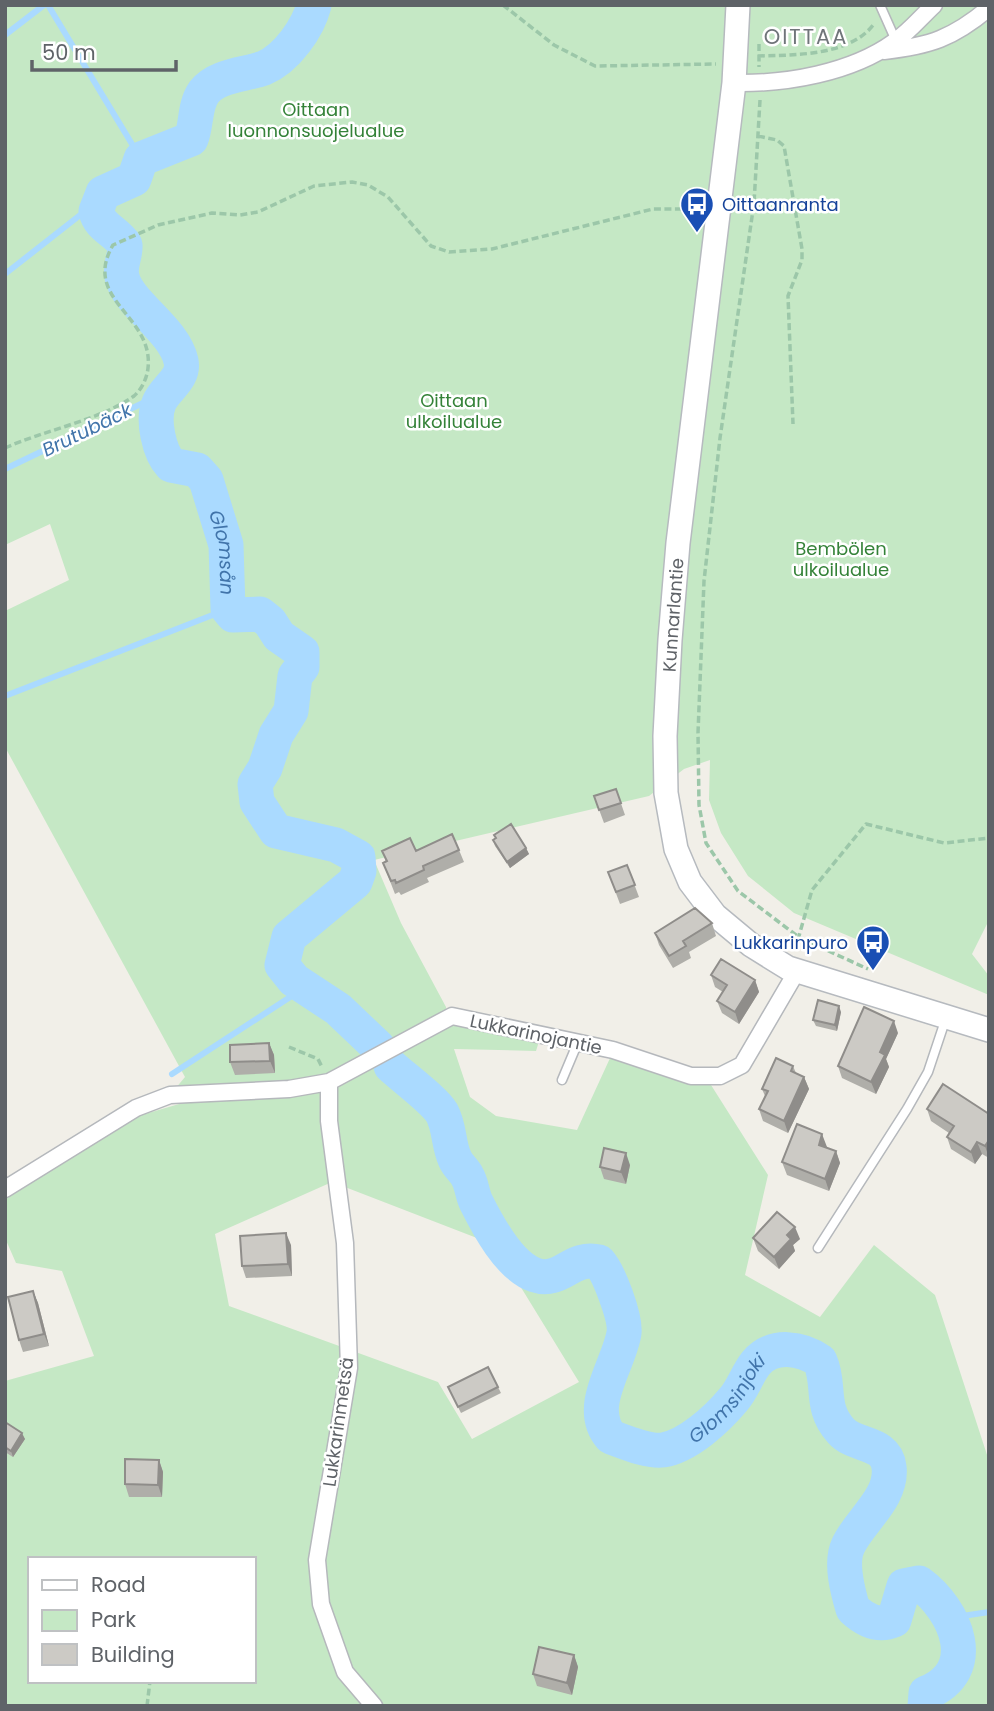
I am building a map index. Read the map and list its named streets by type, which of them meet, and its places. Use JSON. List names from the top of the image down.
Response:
{
  "streets": {
    "main road": ["Kunnarlantie"],
    "street": ["Lukkarinojantie", "Lukkarinmetsä"]
  },
  "crossings": [
    ["Kunnarlantie", "Lukkarinojantie"],
    ["Lukkarinojantie", "Lukkarinmetsä"]
  ],
  "districts": ["OITTAA"],
  "water": ["Brutubäck", "Glomsån", "Glomsinjoki"],
  "parks": ["Oittaan luonnonsuojelualue", "Oittaan ulkoilualue", "Bembölen ulkoilualue"],
  "places": {
    "bus stop": ["Oittaanranta", "Lukkarinpuro"]
  },
  "legend": ["Road", "Park", "Building"],
  "scale_bar": "50 m"
}
